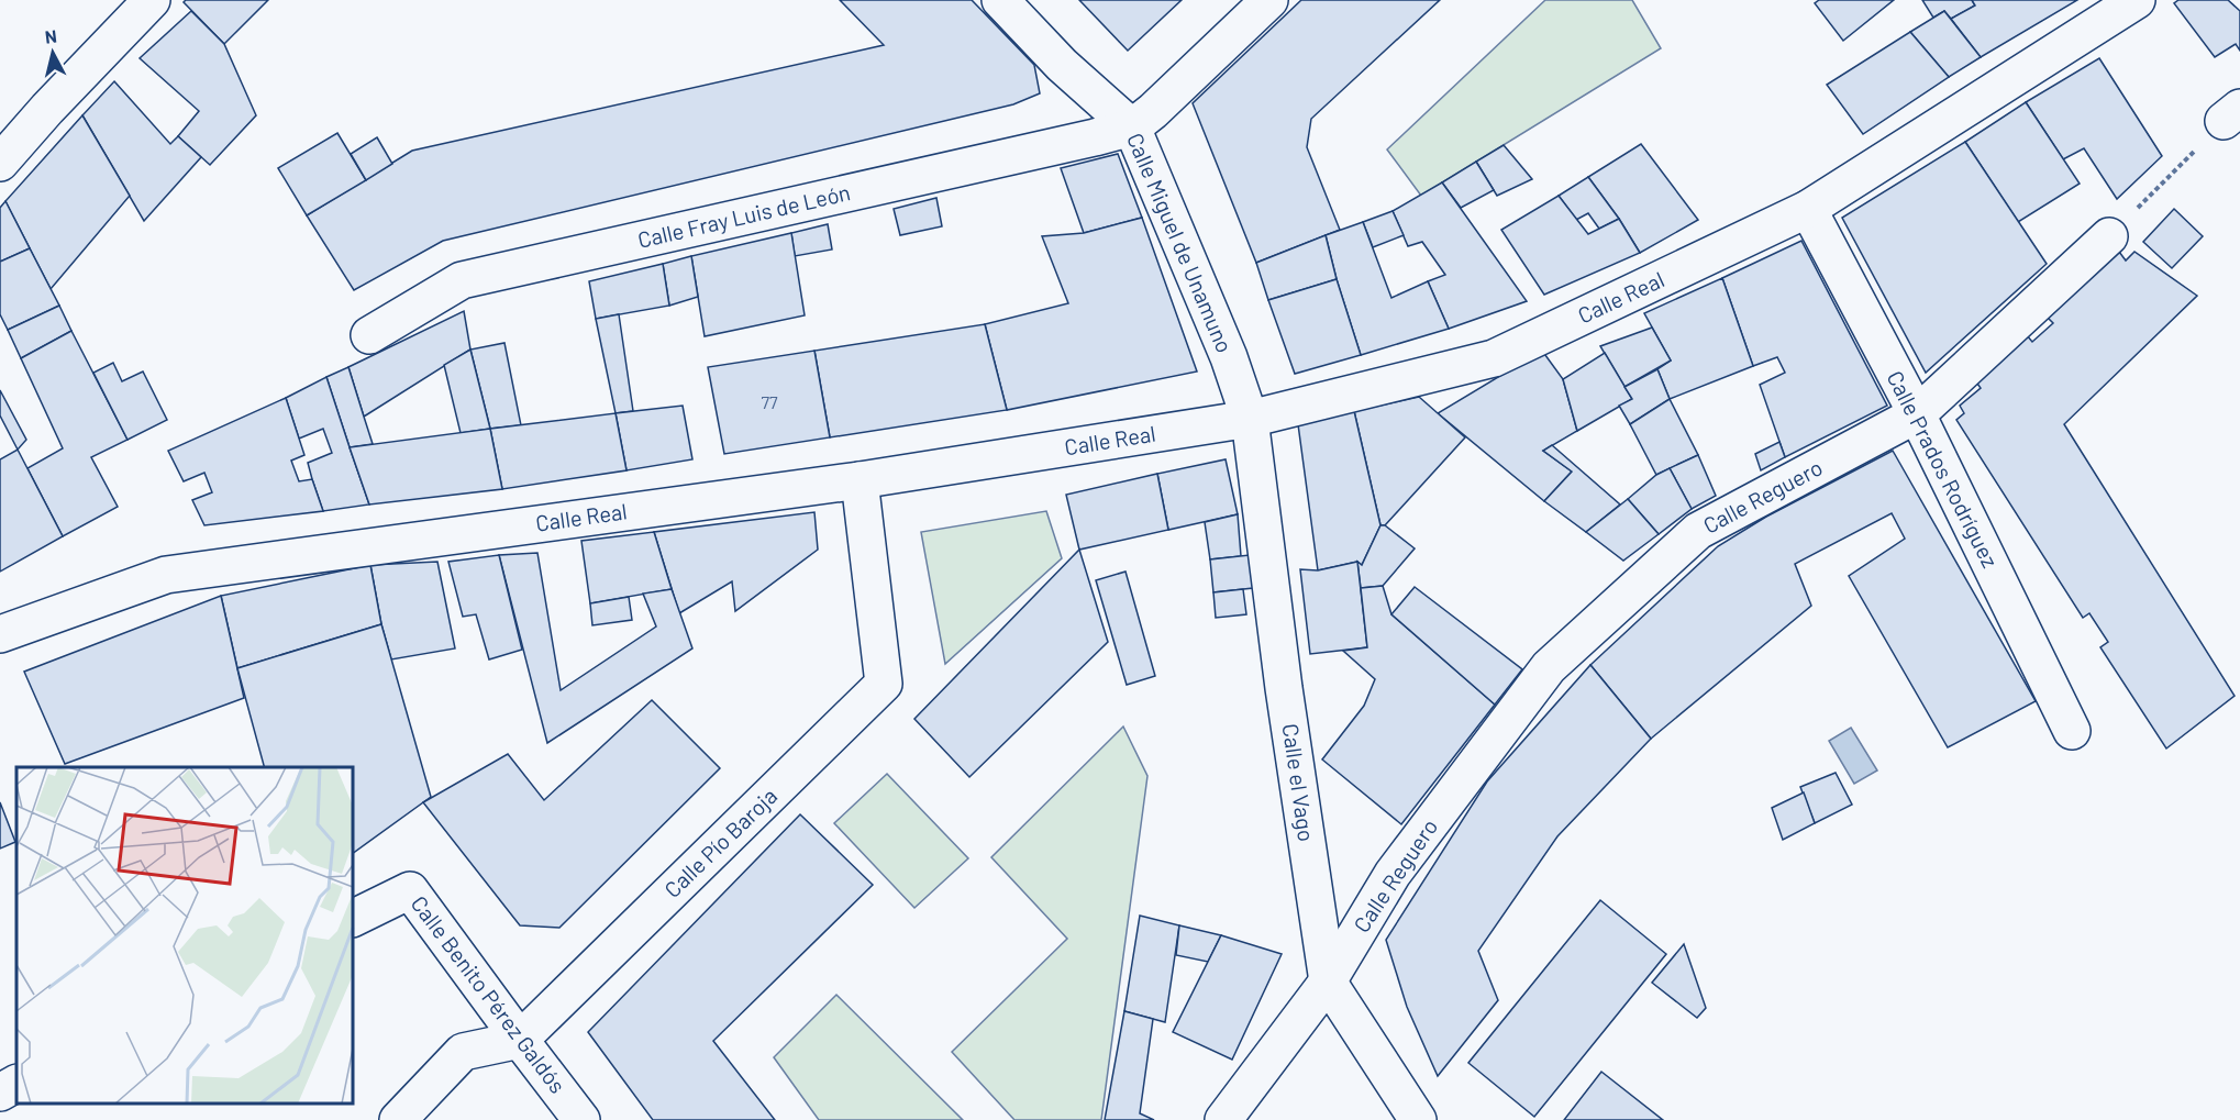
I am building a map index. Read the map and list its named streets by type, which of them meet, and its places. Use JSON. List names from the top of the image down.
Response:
{
  "streets": {
    "street": [
      "Calle Fray Luis de León",
      "Calle Miguel de Unamuno",
      "Calle Real",
      "Calle Prados Rodríguez",
      "Calle Reguero",
      "Calle el Vago",
      "Calle Pío Baroja",
      "Calle Benito Pérez Galdós"
    ]
  },
  "crossings": [
    ["Calle Fray Luis de León", "Calle Miguel de Unamuno"],
    ["Calle Miguel de Unamuno", "Calle Real"],
    ["Calle Miguel de Unamuno", "Calle el Vago"],
    ["Calle Real", "Calle Prados Rodríguez"],
    ["Calle Real", "Calle el Vago"],
    ["Calle Real", "Calle Pío Baroja"],
    ["Calle Prados Rodríguez", "Calle Reguero"],
    ["Calle Reguero", "Calle el Vago"],
    ["Calle Pío Baroja", "Calle Benito Pérez Galdós"]
  ],
  "house_numbers": ["77"],
  "north": "top"
}
